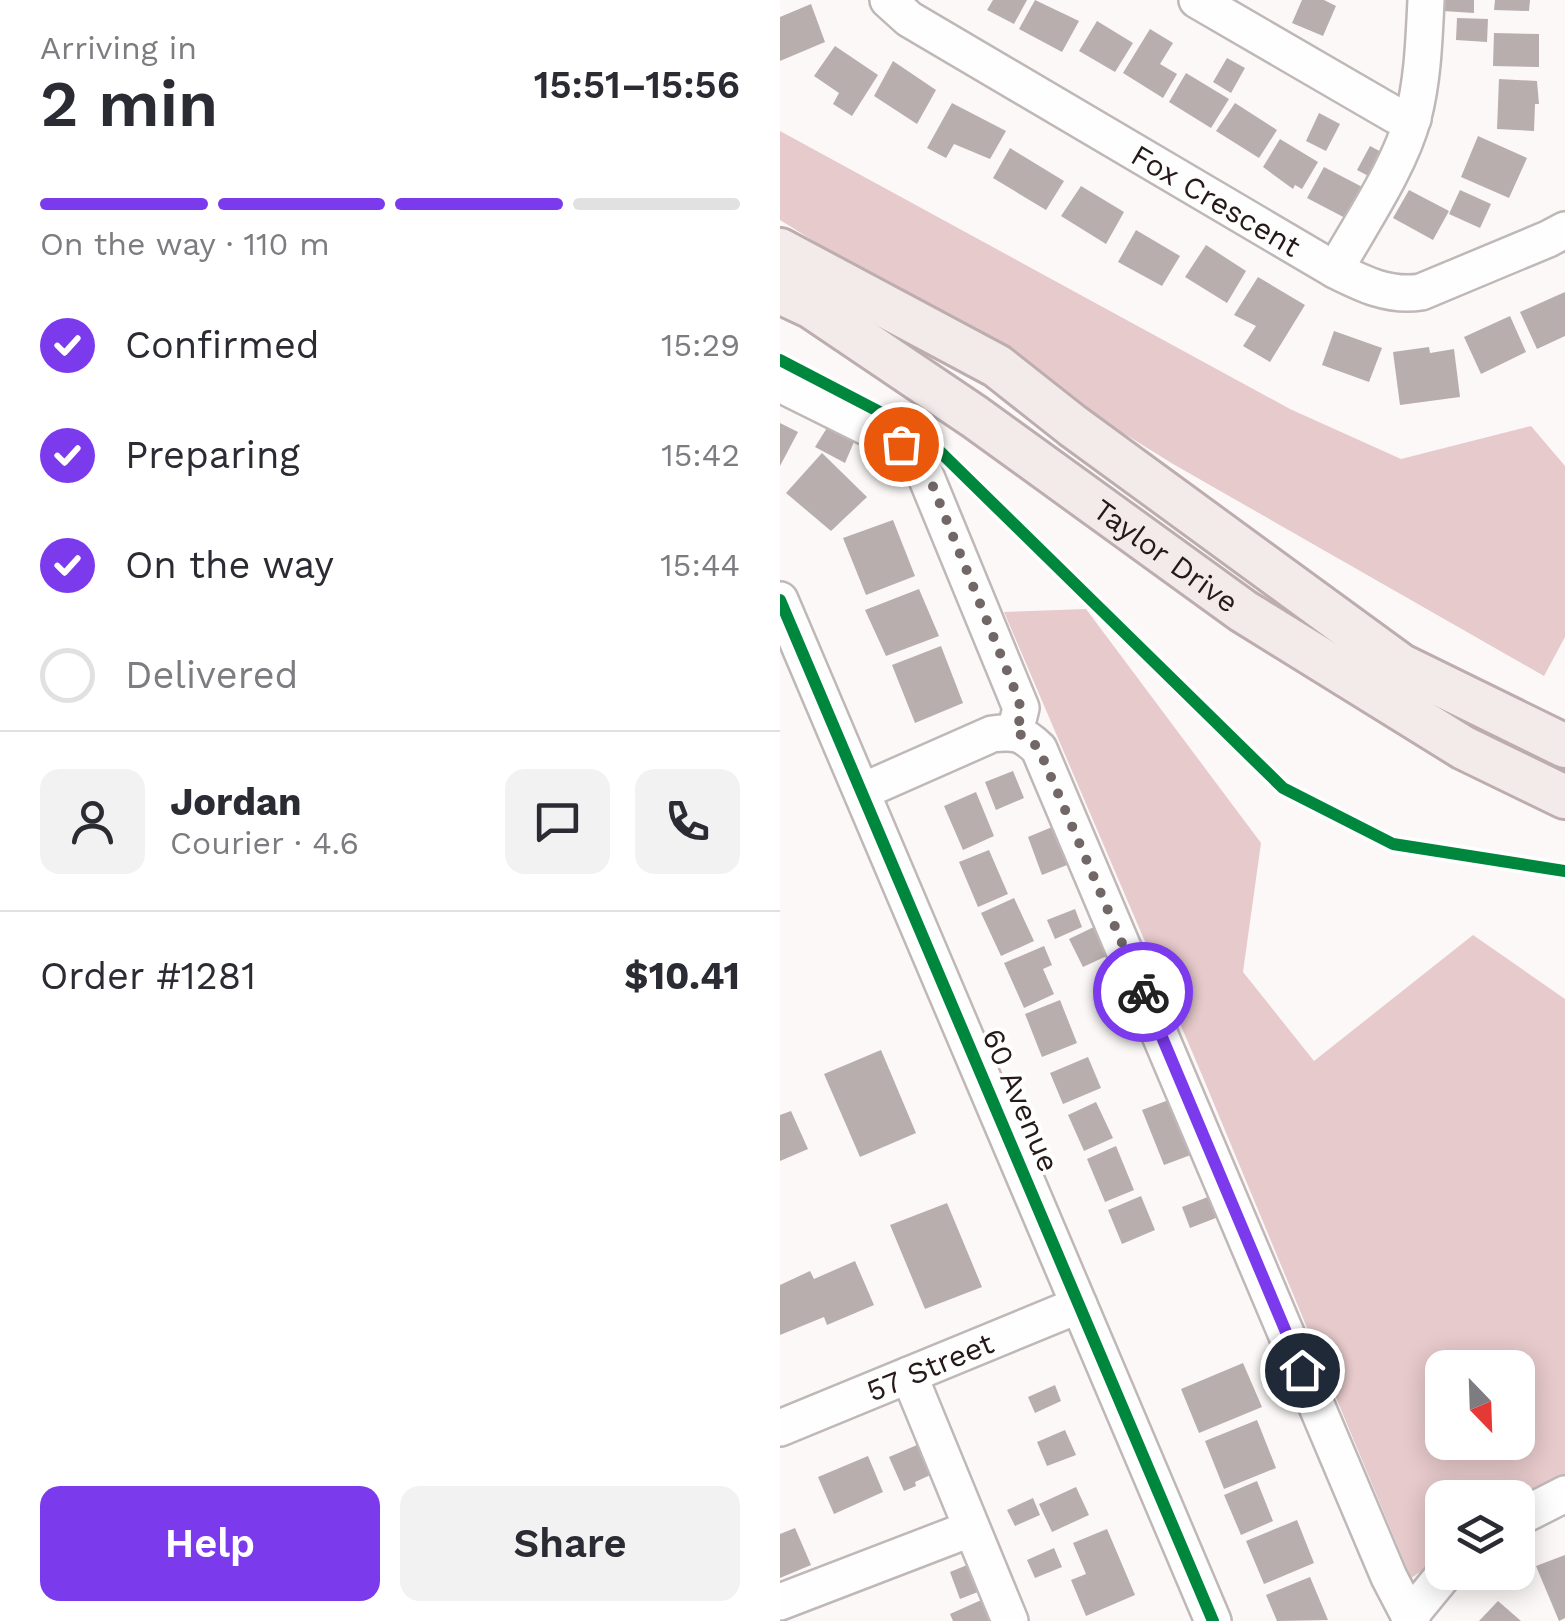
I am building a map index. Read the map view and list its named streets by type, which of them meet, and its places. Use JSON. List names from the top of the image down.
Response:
{
  "streets": {
    "main road": ["Taylor Drive"],
    "street": ["Fox Crescent", "60 Avenue", "57 Street"]
  },
  "crossings": [
    ["60 Avenue", "57 Street"]
  ],
  "north": "bottom right",
  "page": {
    "heading": ["2 min", "Arriving in", "15:51–15:56"],
    "panel": [
      "Jordan",
      "Courier · 4.6",
      "Order #1281",
      "$10.41"
    ],
    "bar": "On the way · 110 m",
    "list": [
      ["Confirmed", "15:29"],
      ["Preparing", "15:42"],
      ["On the way", "15:44"],
      "Delivered"
    ],
    "buttons": ["Help", "Share"]
  }
}
